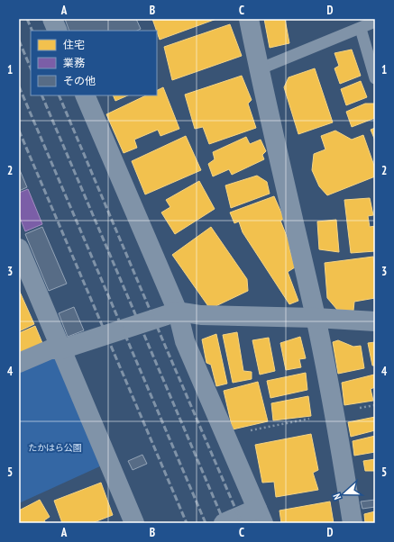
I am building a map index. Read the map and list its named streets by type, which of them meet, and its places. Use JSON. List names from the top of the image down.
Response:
{
  "parks": ["たかはら公園"],
  "legend": ["住宅", "業務", "その他"],
  "north": "left",
  "grid": {
    "columns": [
      "A",
      "B",
      "C",
      "D"
    ],
    "rows": [
      "1",
      "2",
      "3",
      "4",
      "5"
    ]
  }
}
